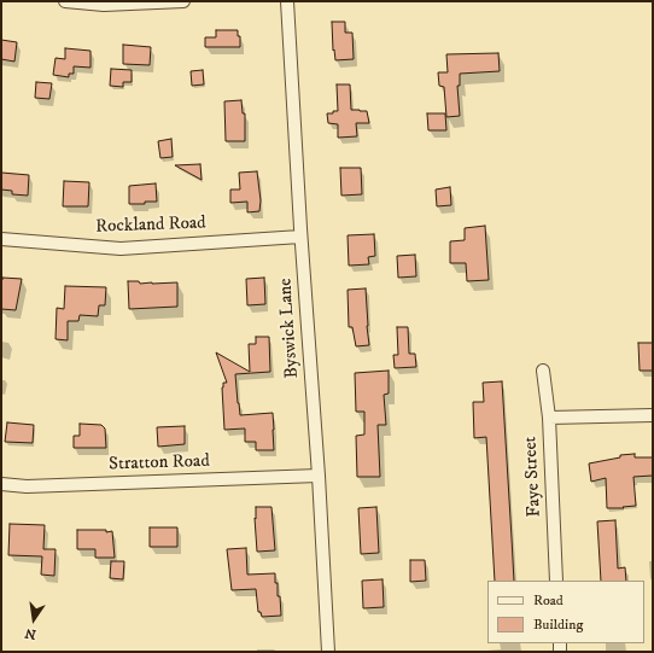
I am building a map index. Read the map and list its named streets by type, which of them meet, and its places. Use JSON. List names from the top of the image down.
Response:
{
  "streets": {
    "street": [
      "Rockland Road",
      "Byswick Lane",
      "Stratton Road",
      "Faye Street"
    ]
  },
  "crossings": [
    ["Rockland Road", "Byswick Lane"],
    ["Byswick Lane", "Stratton Road"]
  ],
  "legend": ["Road", "Building"],
  "north": "bottom"
}
